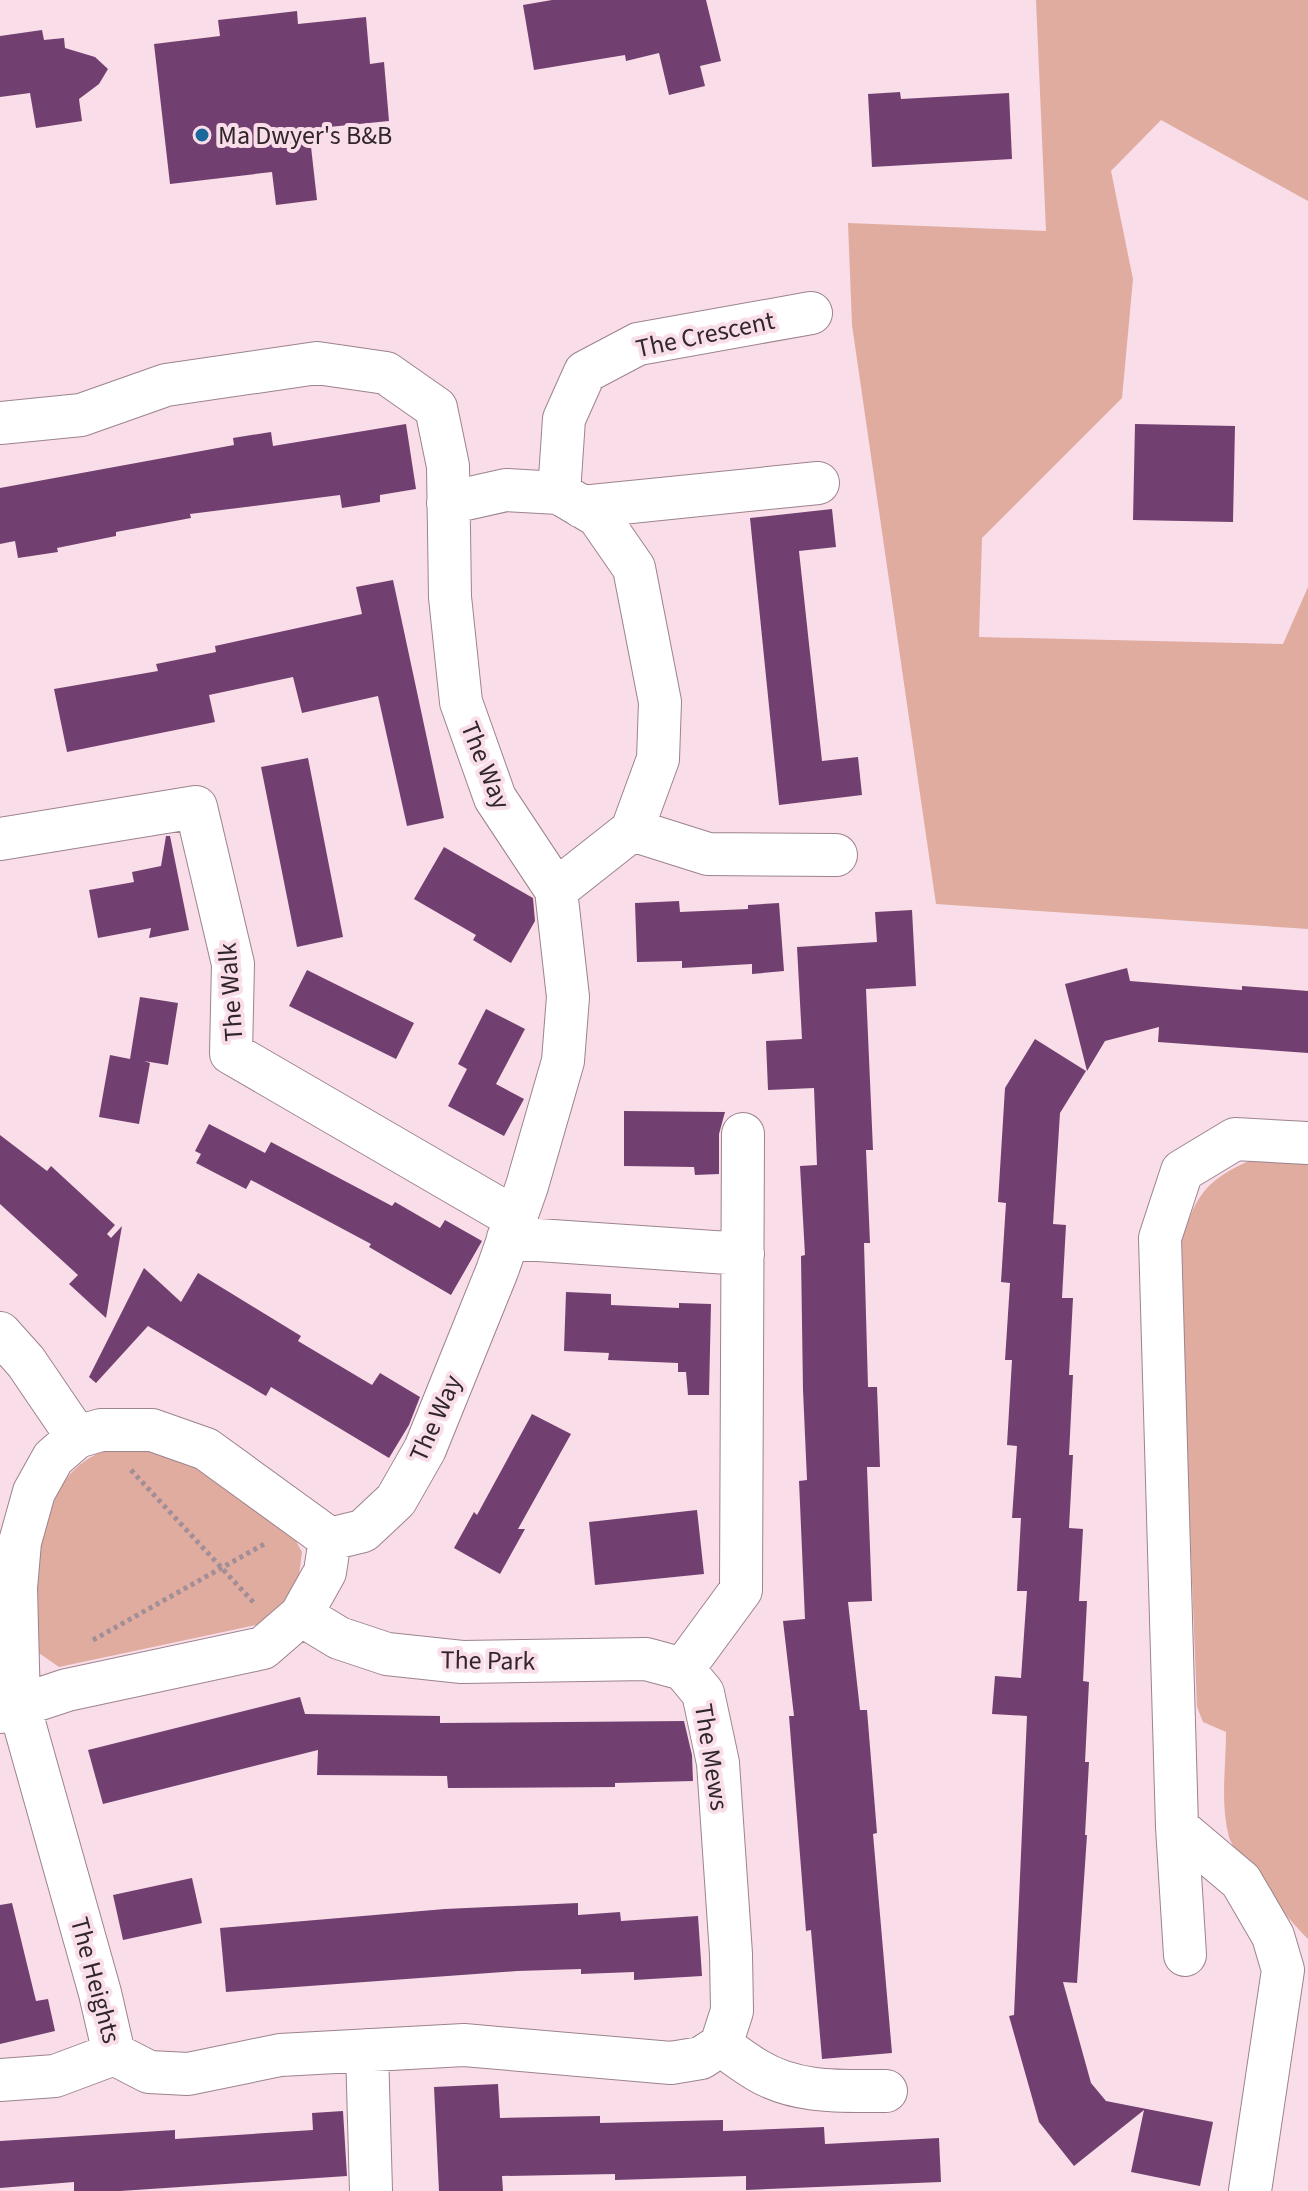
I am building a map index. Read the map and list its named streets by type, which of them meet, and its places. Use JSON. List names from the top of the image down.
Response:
{
  "streets": {
    "street": [
      "The Crescent",
      "The Way",
      "The Walk",
      "The Park",
      "The Mews",
      "The Heights"
    ]
  },
  "crossings": [
    ["The Way", "The Walk"],
    ["The Park", "The Mews"],
    ["The Mews", "The Heights"]
  ],
  "places": ["Ma Dwyer's B&B"]
}
